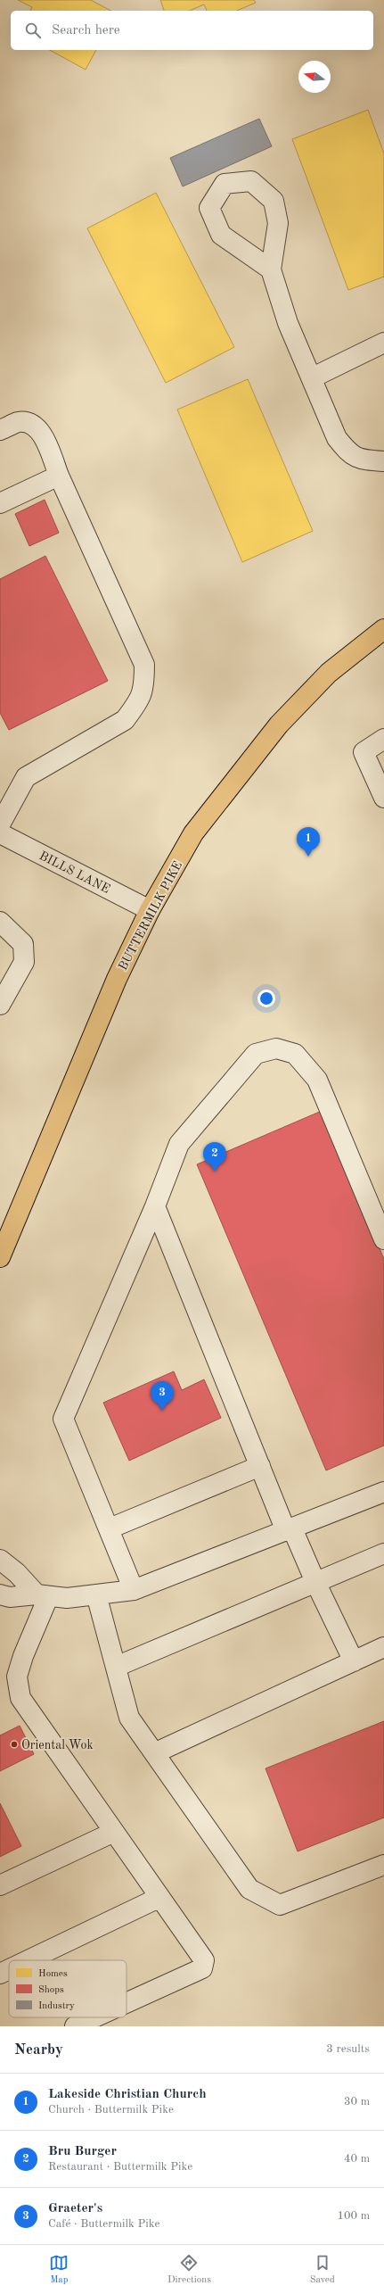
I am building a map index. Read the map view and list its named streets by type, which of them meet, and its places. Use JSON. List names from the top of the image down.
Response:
{
  "streets": {
    "main road": ["BUTTERMILK PIKE"],
    "street": ["BILLS LANE"]
  },
  "crossings": [
    ["BILLS LANE", "BUTTERMILK PIKE"]
  ],
  "places": ["Oriental Wok"],
  "legend": ["Homes", "Shops", "Industry"],
  "north": "left",
  "page": {
    "search": "Search here",
    "pins": ["1", "2", "3"],
    "heading": ["Nearby", "3 results"],
    "list": [
      {
        "mark": "1",
        "name": "Lakeside Christian Church",
        "note": "Church · Buttermilk Pike",
        "value": "30 m"
      },
      {
        "mark": "2",
        "name": "Bru Burger",
        "note": "Restaurant · Buttermilk Pike",
        "value": "40 m"
      },
      {
        "mark": "3",
        "name": "Graeter's",
        "note": "Café · Buttermilk Pike",
        "value": "100 m"
      }
    ],
    "nav": ["Map", "Directions", "Saved"]
  }
}
